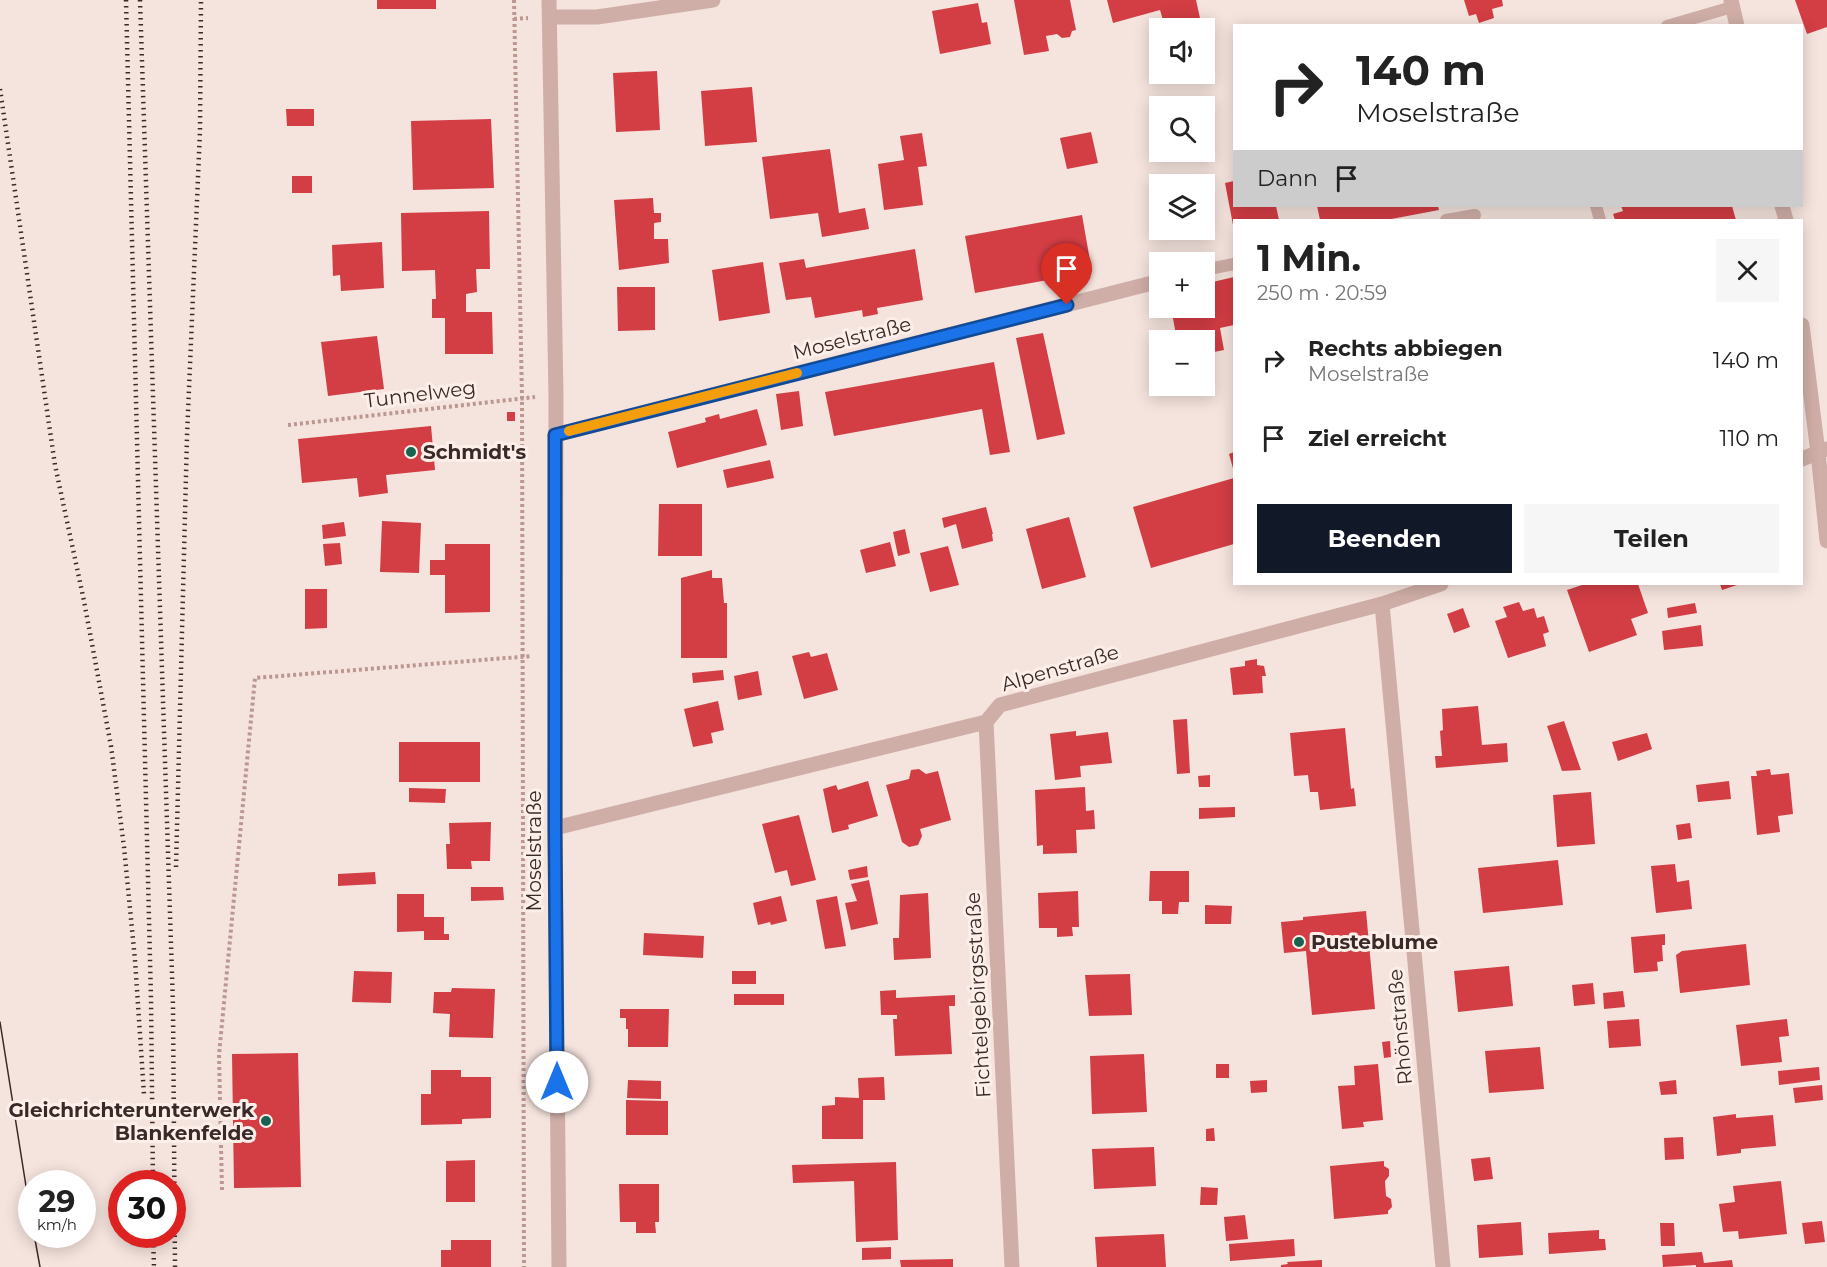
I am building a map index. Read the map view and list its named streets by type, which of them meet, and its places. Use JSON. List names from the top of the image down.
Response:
{
  "streets": {
    "street": [
      "Moselstraße",
      "Alpenstraße",
      "Fichtelgebirgsstraße",
      "Rhönstraße"
    ],
    "path": ["Tunnelweg"]
  },
  "crossings": [
    ["Moselstraße", "Tunnelweg"],
    ["Moselstraße", "Alpenstraße"],
    ["Alpenstraße", "Fichtelgebirgsstraße"],
    ["Alpenstraße", "Rhönstraße"]
  ],
  "places": ["Schmidt's", "Pusteblume", "Gleichrichterunterwerk Blankenfelde"],
  "page": {
    "map_buttons": ["+", "−"],
    "turn": ["140 m", "Moselstraße"],
    "then": "Dann",
    "heading": ["1 Min.", "250 m · 20:59"],
    "list": [
      {
        "name": "Rechts abbiegen",
        "note": "Moselstraße",
        "value": "140 m"
      },
      {
        "name": "Ziel erreicht",
        "value": "110 m"
      }
    ],
    "buttons": ["Beenden", "Teilen"],
    "speed": "29 km/h",
    "limit": "30"
  }
}
